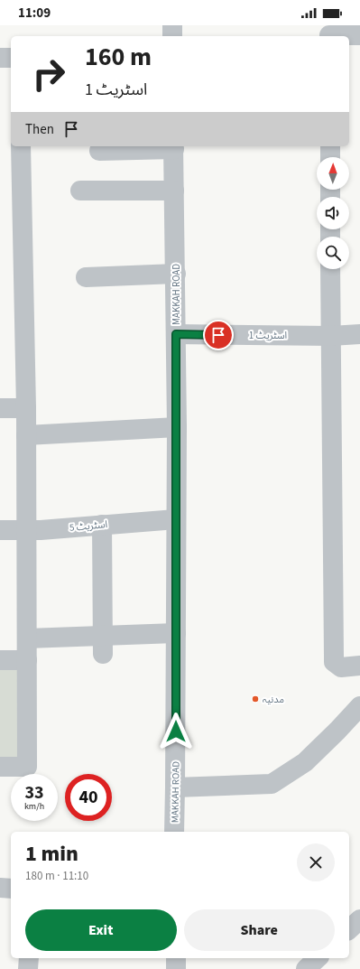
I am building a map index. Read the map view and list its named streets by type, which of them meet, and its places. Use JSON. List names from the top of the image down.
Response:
{
  "streets": {
    "street": ["MAKKAH ROAD", "اسٹریٹ 1", "اسٹریٹ 5"]
  },
  "crossings": [
    ["MAKKAH ROAD", "اسٹریٹ 1"],
    ["MAKKAH ROAD", "اسٹریٹ 5"]
  ],
  "places": ["مدنیہ"],
  "north": "top",
  "page": {
    "status": "11:09",
    "turn": ["160 m", "اسٹریٹ 1"],
    "then": "Then",
    "speed": "33 km/h",
    "limit": "40",
    "heading": ["1 min", "180 m · 11:10"],
    "buttons": ["Exit", "Share"]
  }
}
